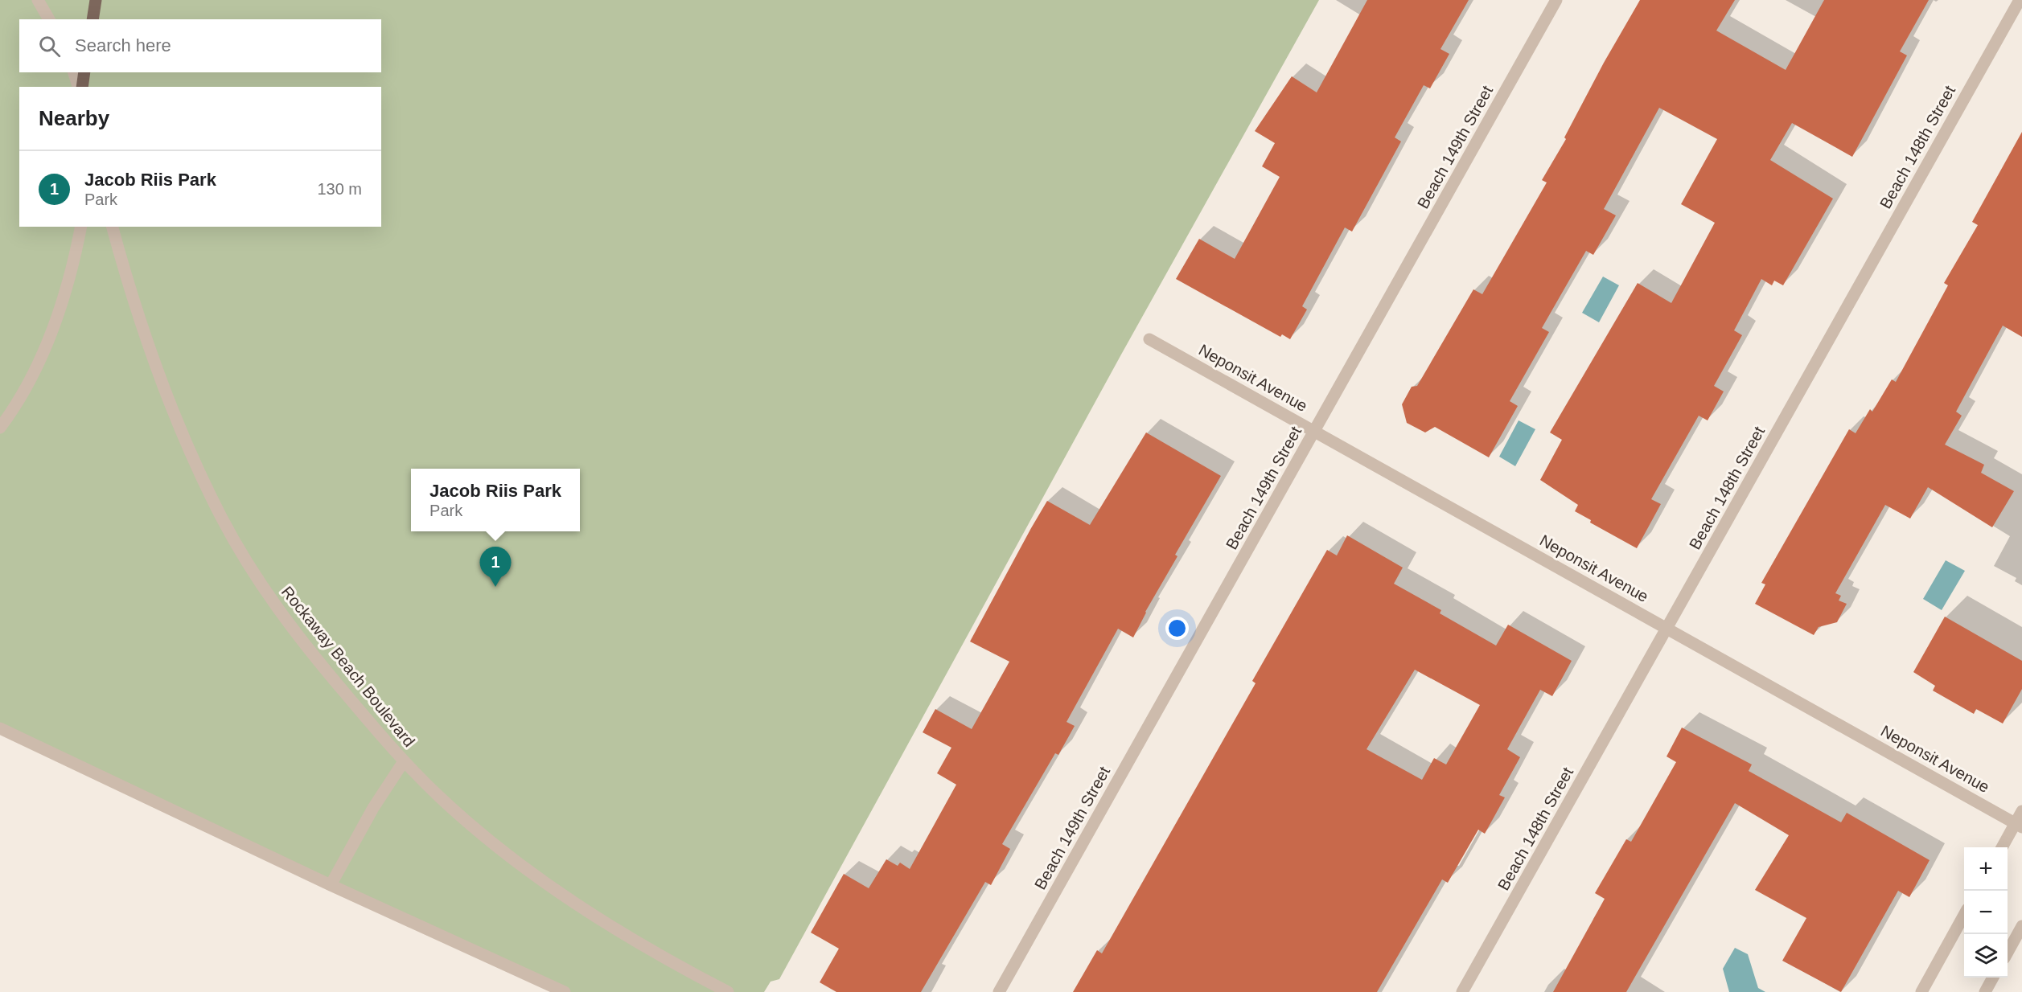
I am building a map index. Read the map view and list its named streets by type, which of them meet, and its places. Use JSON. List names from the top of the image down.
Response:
{
  "streets": {
    "street": [
      "Beach 149th Street",
      "Beach 148th Street",
      "Neponsit Avenue",
      "Rockaway Beach Boulevard"
    ]
  },
  "crossings": [
    ["Beach 149th Street", "Neponsit Avenue"],
    ["Beach 148th Street", "Neponsit Avenue"]
  ],
  "page": {
    "search": "Search here",
    "heading": "Nearby",
    "list": [
      {
        "mark": "1",
        "name": "Jacob Riis Park",
        "note": "Park",
        "value": "130 m"
      }
    ],
    "popup": ["Jacob Riis Park", "Park"],
    "pins": "1",
    "map_buttons": ["+", "−"]
  }
}
